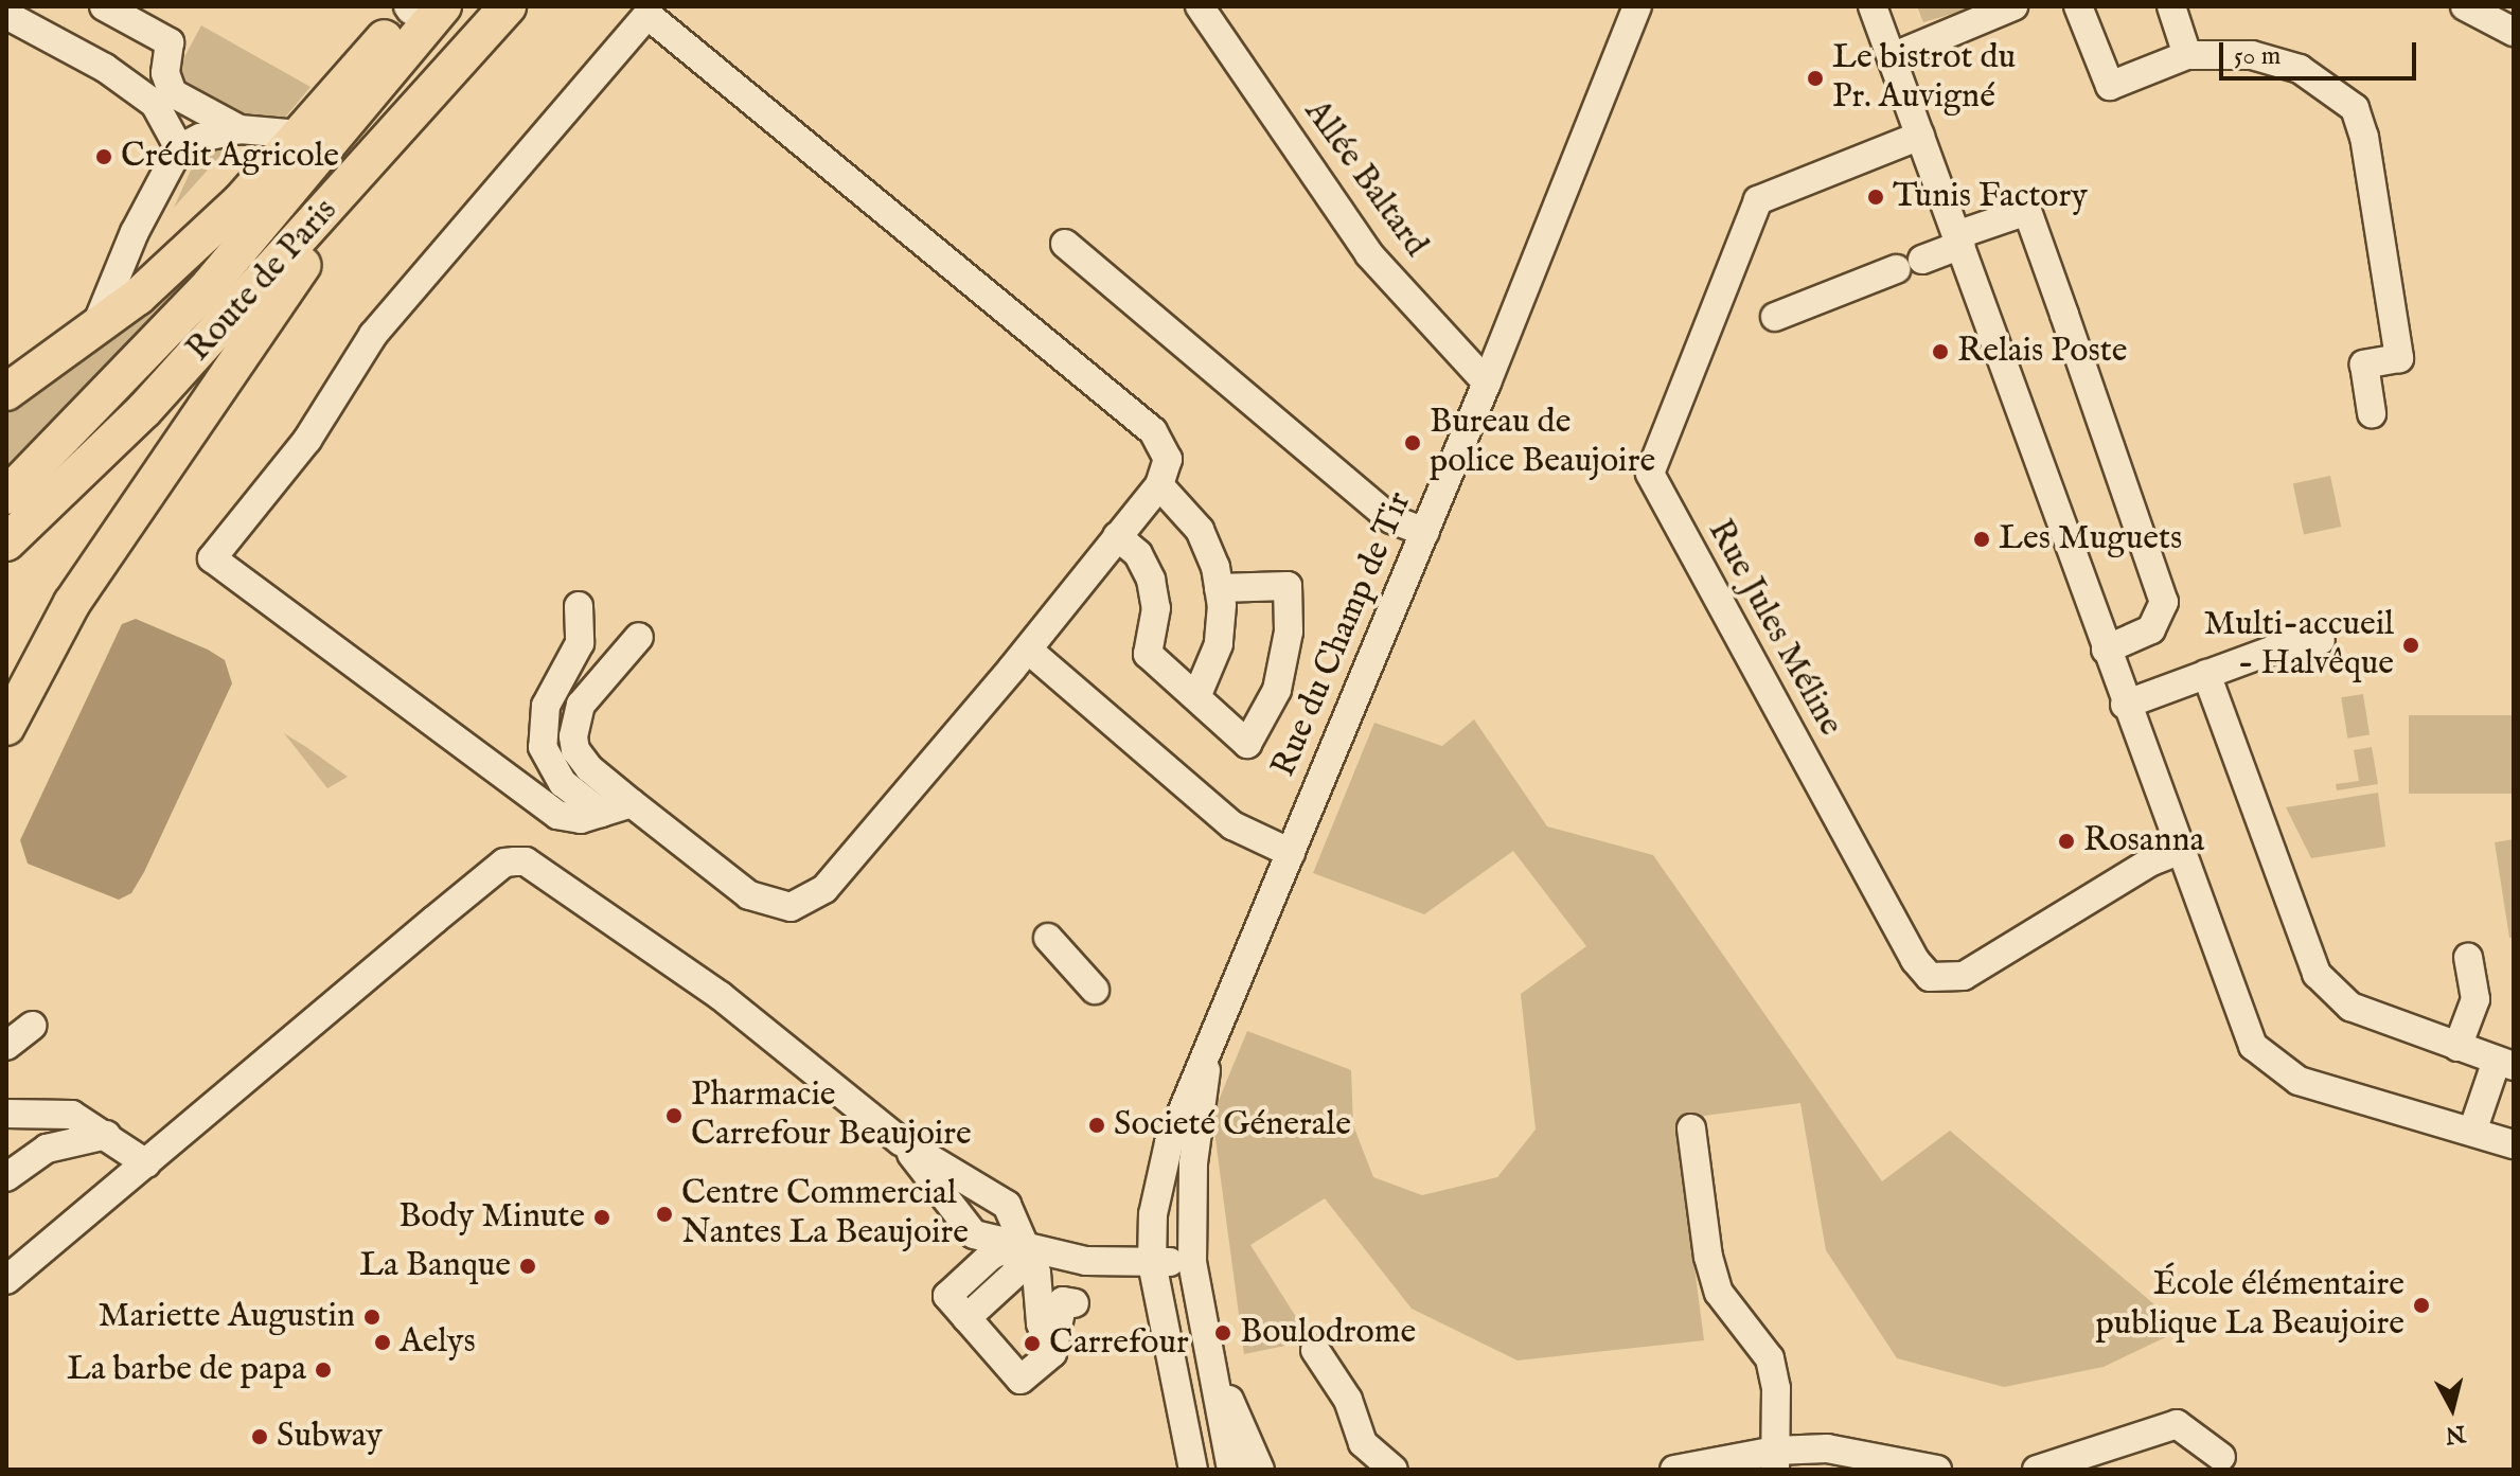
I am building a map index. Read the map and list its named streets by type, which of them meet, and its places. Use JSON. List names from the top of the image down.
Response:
{
  "streets": {
    "main road": ["Route de Paris"],
    "street": ["Allée Baltard", "Rue Jules Méline", "Rue du Champ de Tir"]
  },
  "crossings": [
    ["Allée Baltard", "Rue du Champ de Tir"]
  ],
  "places": [
    "Le bistrot du Pr. Auvigné",
    "Crédit Agricole",
    "Tunis Factory",
    "Relais Poste",
    "Bureau de police Beaujoire",
    "Les Muguets",
    "Multi-accueil - Halvêque",
    "Rosanna",
    "Pharmacie Carrefour Beaujoire",
    "Societé Génerale",
    "Centre Commercial Nantes La Beaujoire",
    "Body Minute",
    "La Banque",
    "École élémentaire publique La Beaujoire",
    "Mariette Augustin",
    "Boulodrome",
    "Aelys",
    "Carrefour",
    "La barbe de papa",
    "Subway"
  ],
  "scale_bar": "50 m",
  "north": "bottom"
}
